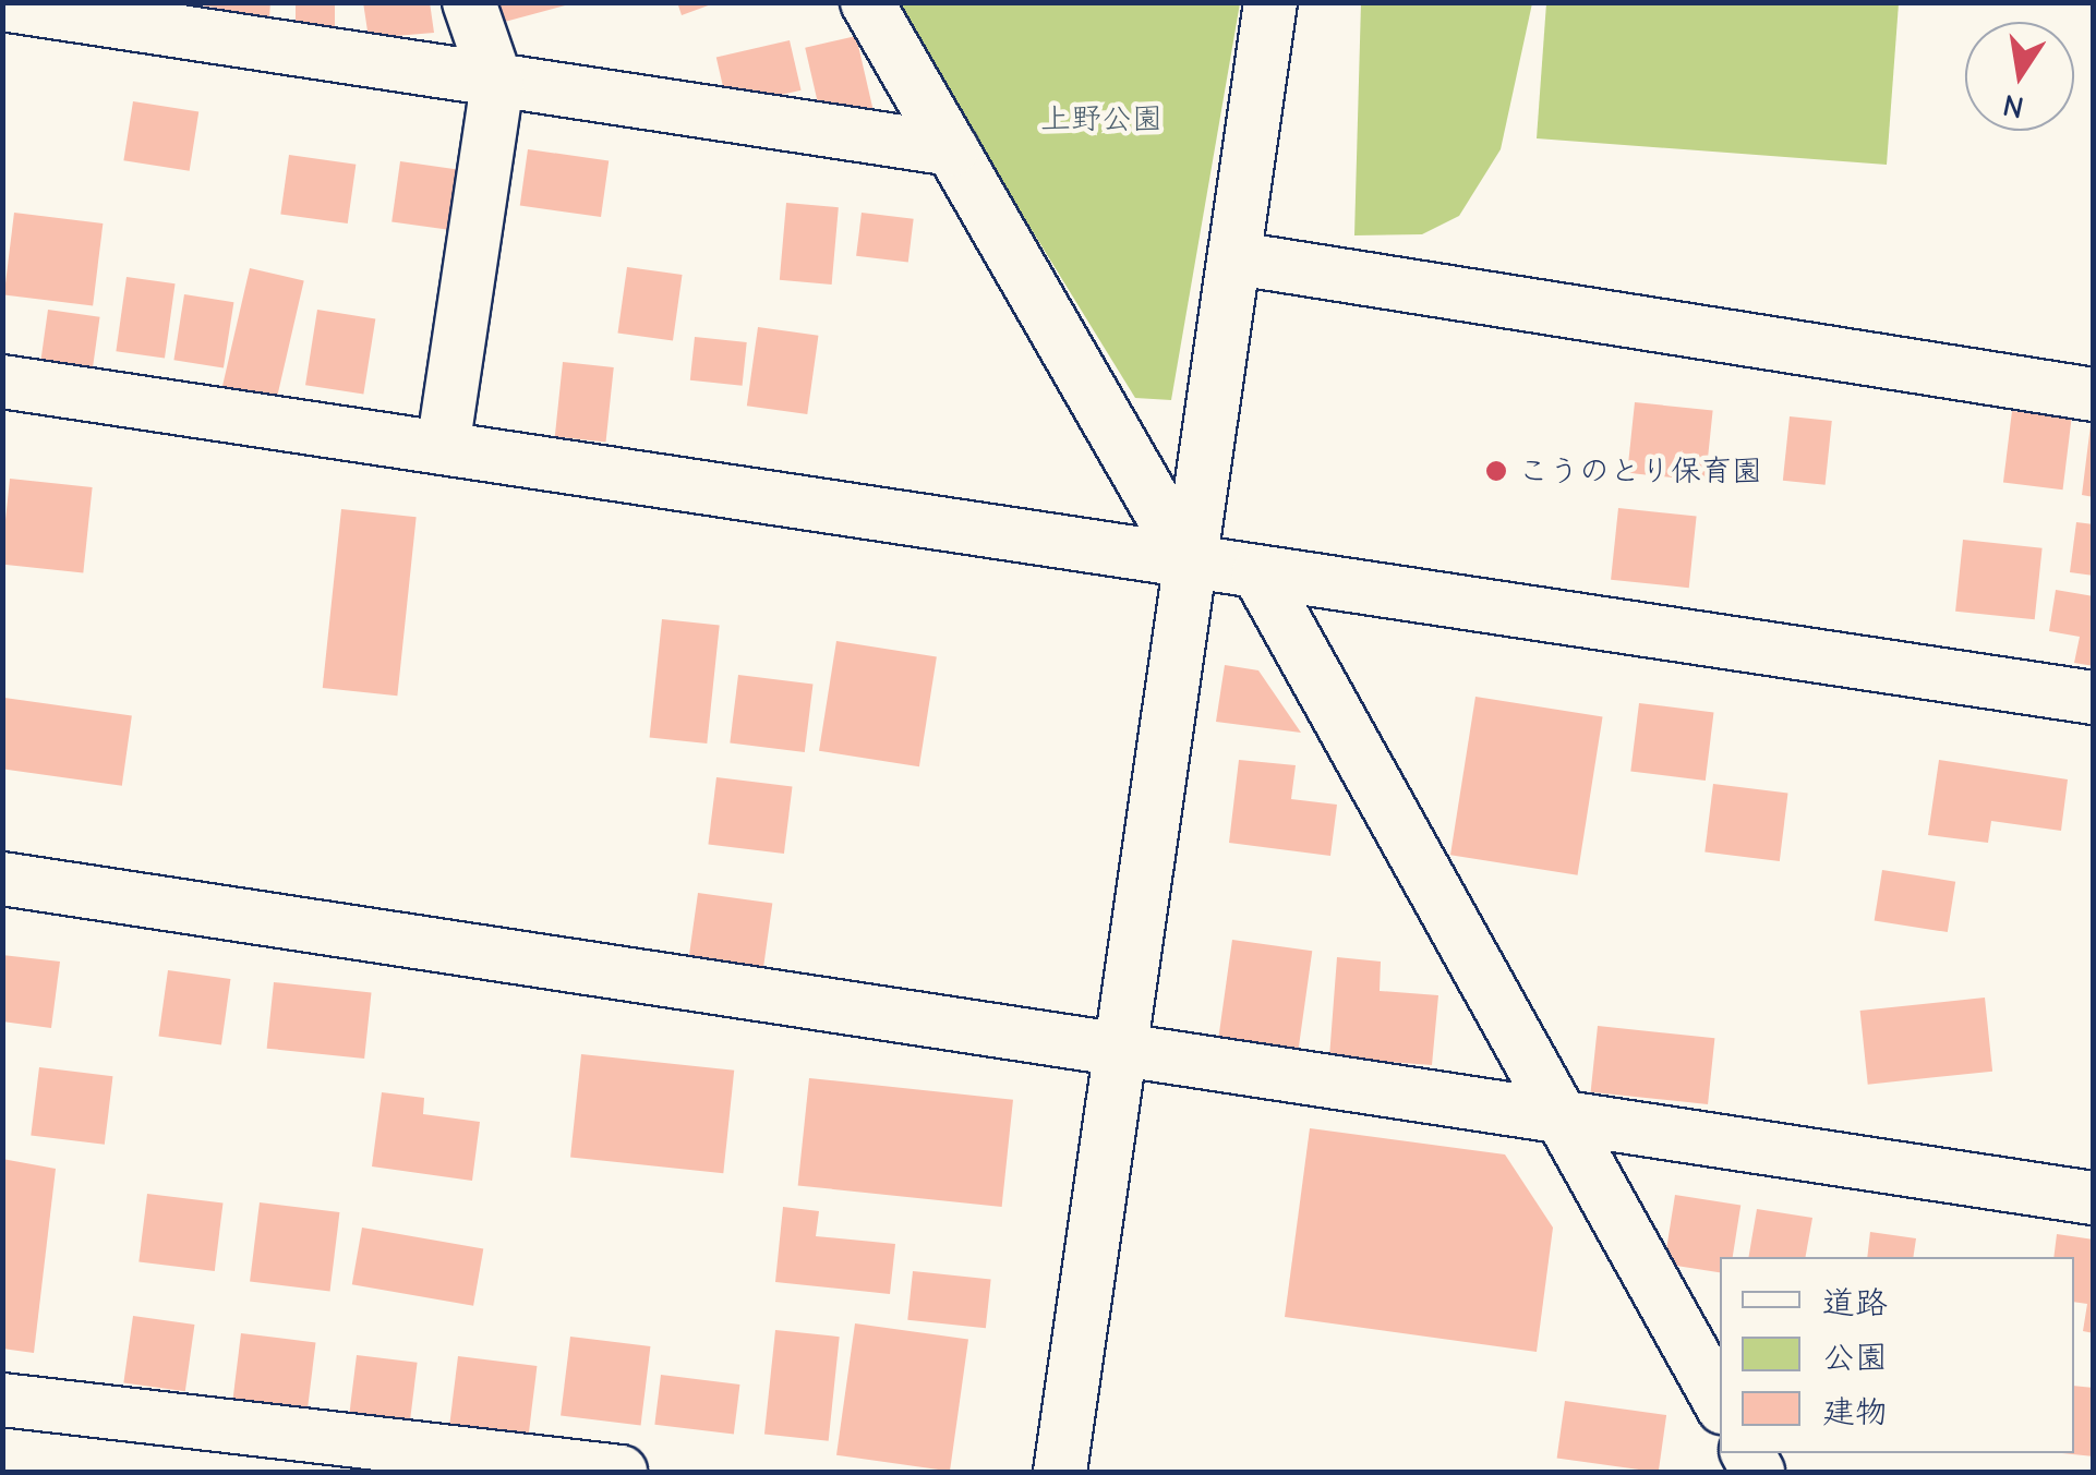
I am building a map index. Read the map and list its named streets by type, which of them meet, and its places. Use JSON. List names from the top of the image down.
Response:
{
  "parks": ["上野公園"],
  "places": ["こうのとり保育園"],
  "legend": ["道路", "公園", "建物"],
  "north": "bottom"
}
